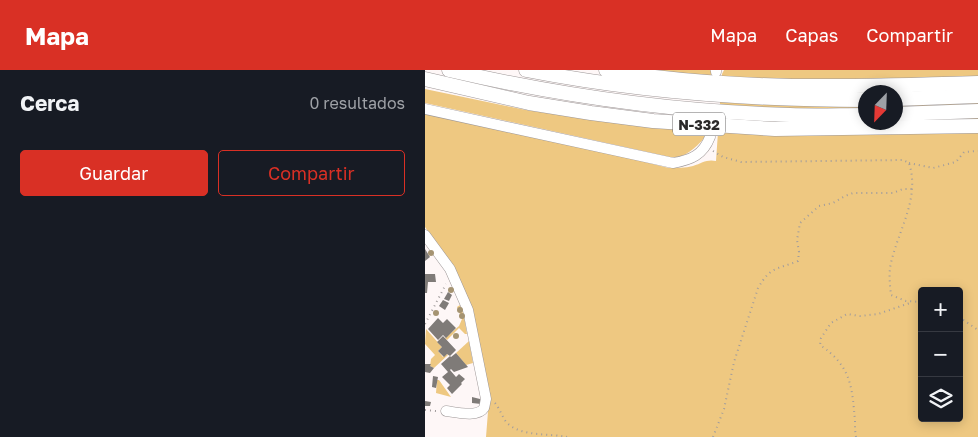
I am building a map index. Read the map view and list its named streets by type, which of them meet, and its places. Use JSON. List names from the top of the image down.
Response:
{
  "streets": {
    "highway": ["N-332"]
  },
  "north": "bottom left",
  "page": {
    "header": "Mapa",
    "nav": ["Mapa", "Capas", "Compartir"],
    "heading": ["Cerca", "0 resultados"],
    "buttons": ["Guardar", "Compartir"],
    "map_buttons": ["+", "−"]
  }
}
